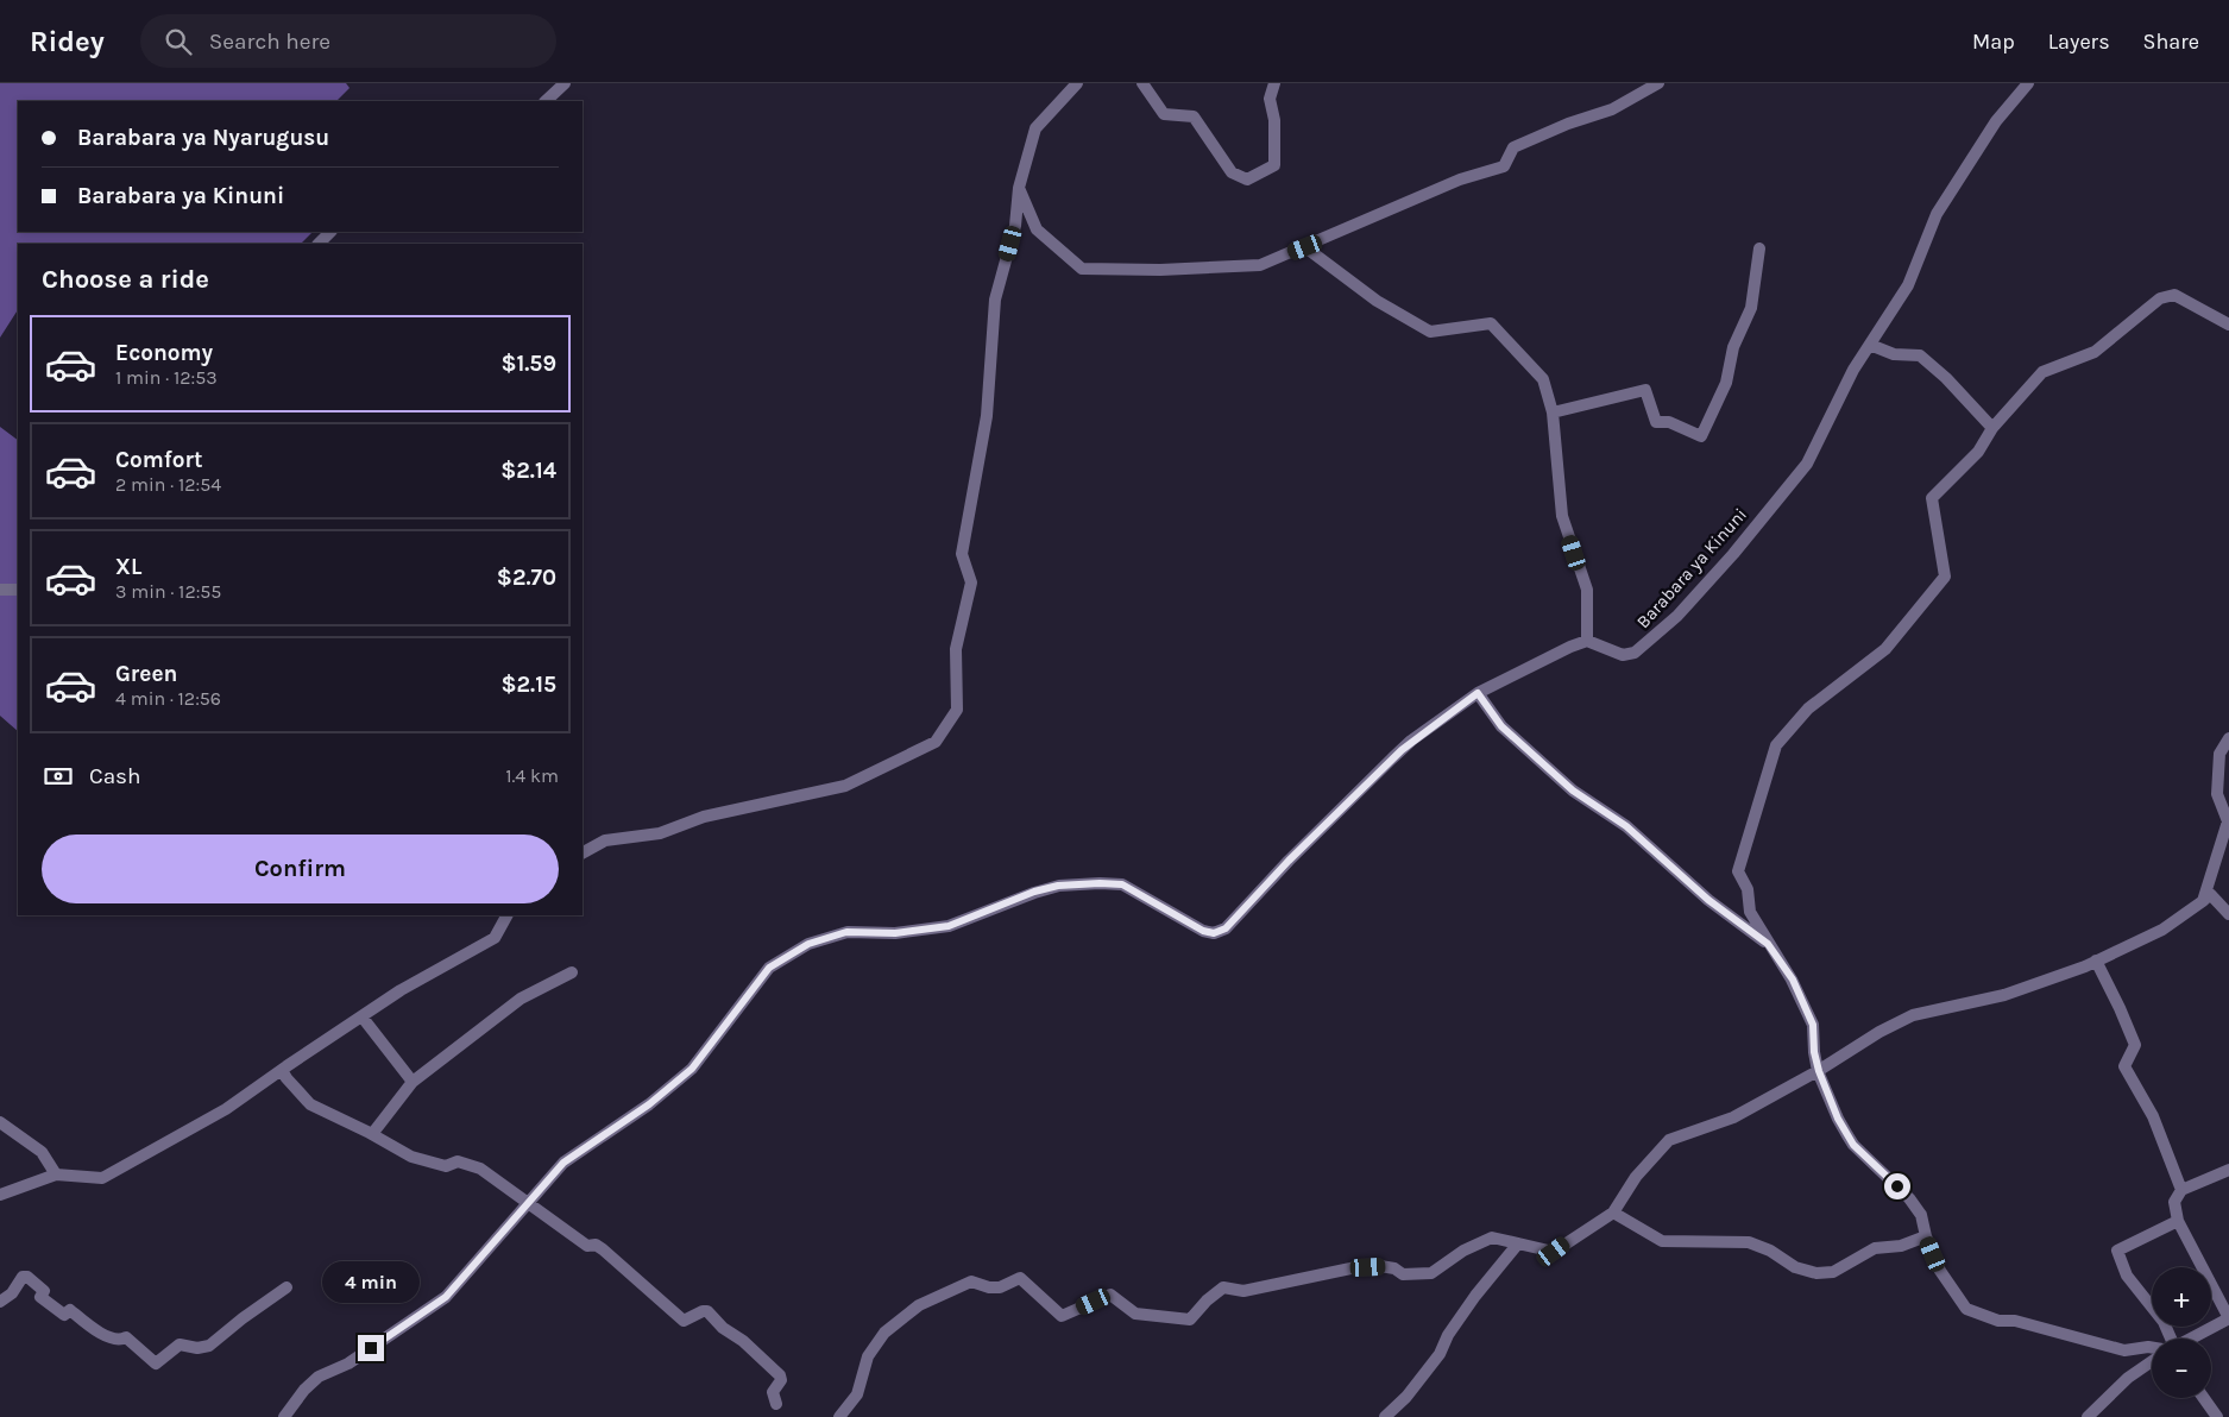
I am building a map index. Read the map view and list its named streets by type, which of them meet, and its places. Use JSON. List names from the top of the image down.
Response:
{
  "streets": {
    "street": ["Barabara ya Kinuni"]
  },
  "page": {
    "header": "Ridey",
    "search": "Search here",
    "nav": ["Map", "Layers", "Share"],
    "banner": ["Barabara ya Nyarugusu", "Barabara ya Kinuni"],
    "heading": "Choose a ride",
    "list": [
      {
        "name": "Economy",
        "note": "1 min · 12:53",
        "value": "$1.59"
      },
      {
        "name": "Comfort",
        "note": "2 min · 12:54",
        "value": "$2.14"
      },
      {
        "name": "XL",
        "note": "3 min · 12:55",
        "value": "$2.70"
      },
      {
        "name": "Green",
        "note": "4 min · 12:56",
        "value": "$2.15"
      }
    ],
    "pay": ["Cash", "1.4 km"],
    "buttons": "Confirm",
    "bubble": "4 min",
    "map_buttons": ["+", "−"]
  }
}
